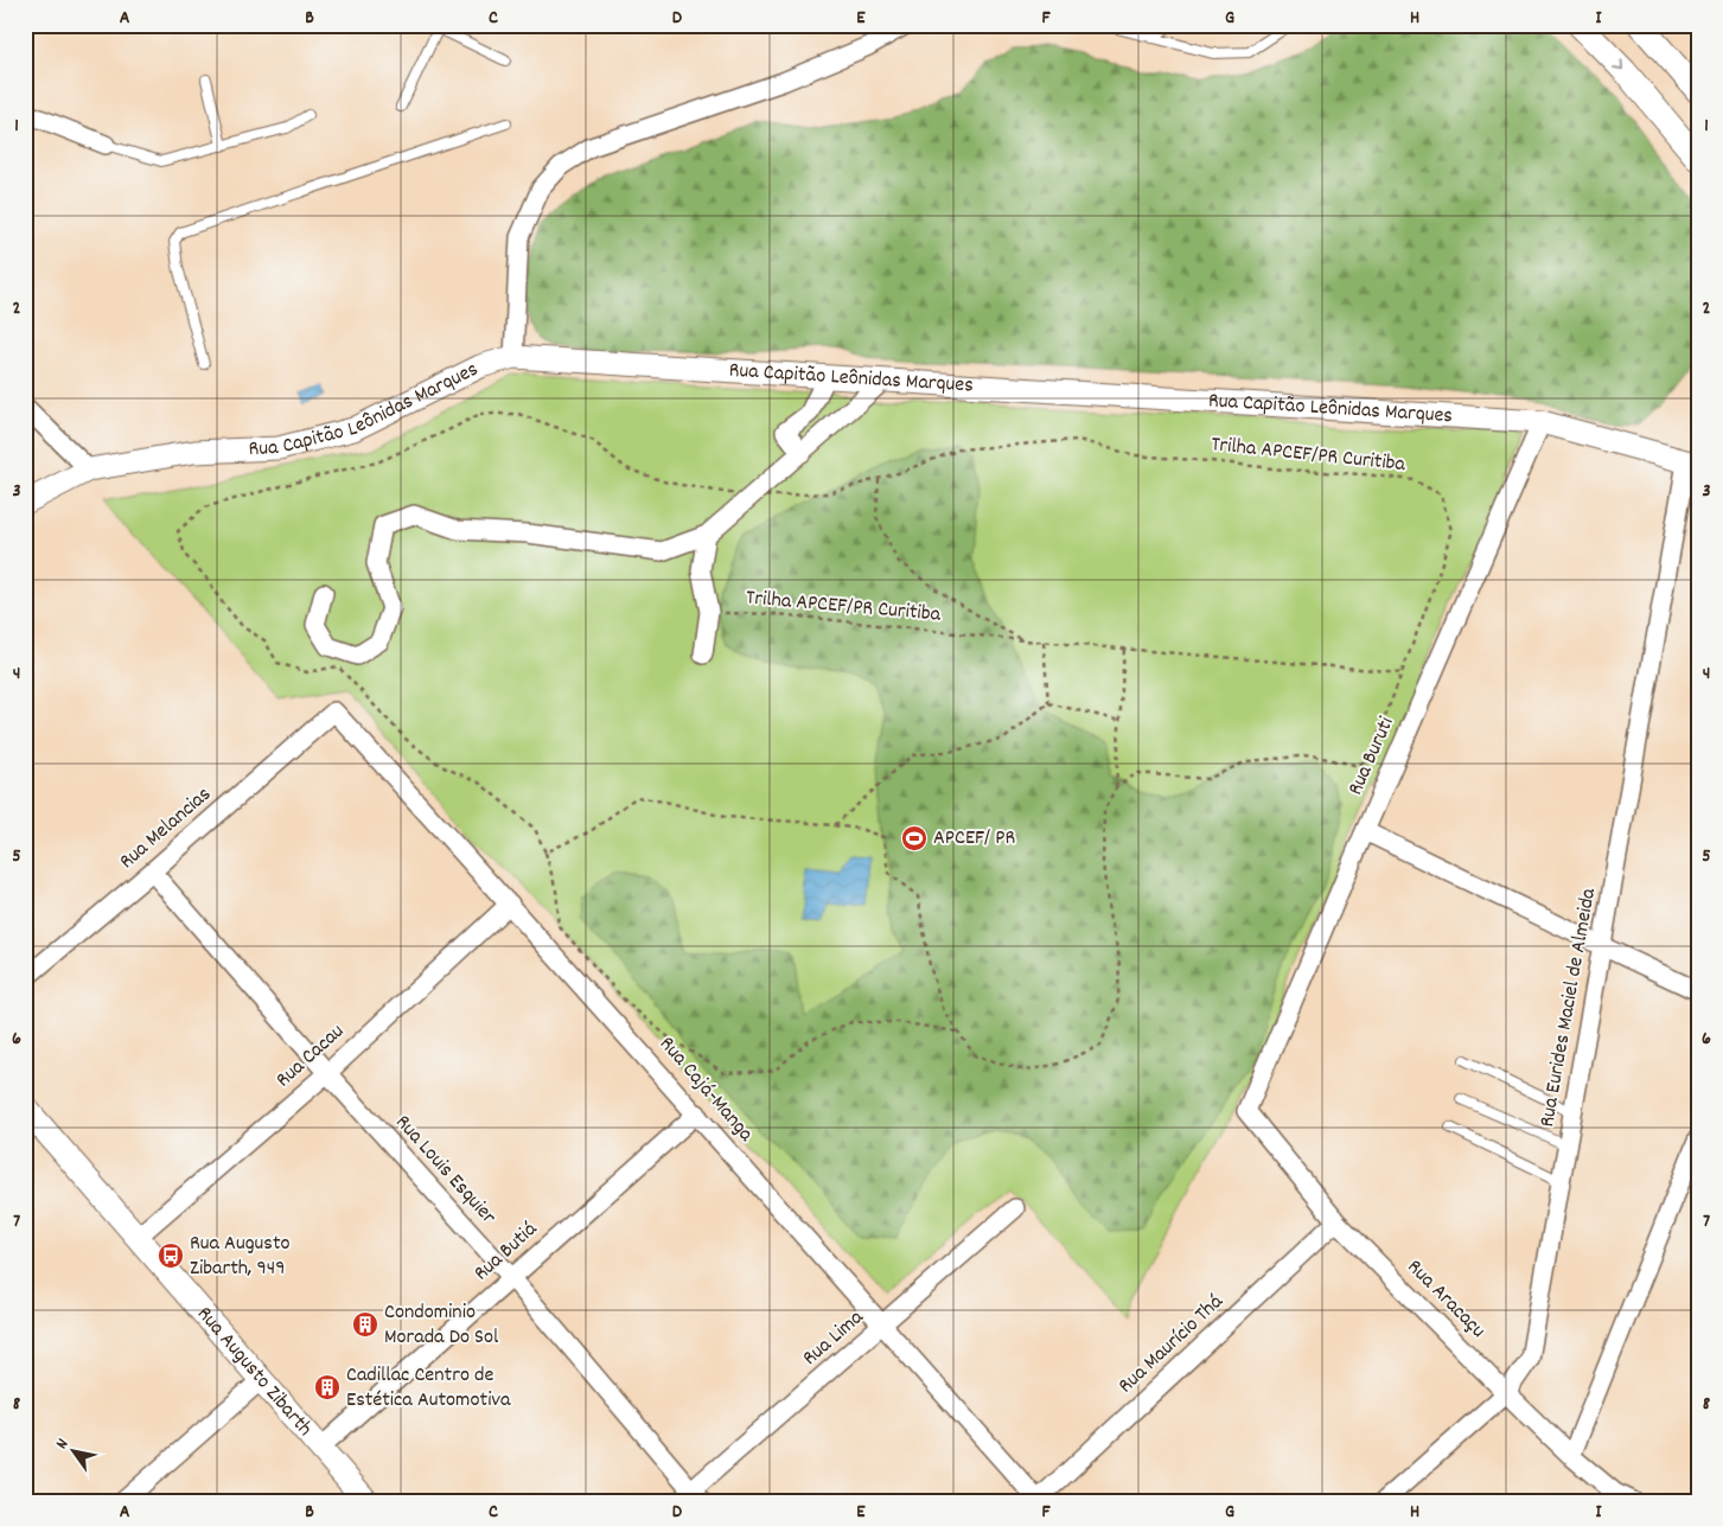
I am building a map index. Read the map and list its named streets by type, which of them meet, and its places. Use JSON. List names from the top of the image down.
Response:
{
  "streets": {
    "main road": ["Rua Augusto Zibarth"],
    "street": [
      "Rua Capitão Leônidas Marques",
      "Rua Buruti",
      "Rua Melancias",
      "Rua Eurides Maciel de Almeida",
      "Rua Cacau",
      "Rua Cajá-Manga",
      "Rua Louis Esquier",
      "Rua Butiá",
      "Rua Aracaçu",
      "Rua Lima",
      "Rua Maurício Thá"
    ],
    "path": ["Trilha APCEF/PR Curitiba"]
  },
  "crossings": [
    ["Rua Capitão Leônidas Marques", "Rua Buruti"],
    ["Rua Capitão Leônidas Marques", "Rua Eurides Maciel de Almeida"],
    ["Rua Buruti", "Rua Aracaçu"],
    ["Rua Melancias", "Rua Cajá-Manga"],
    ["Rua Melancias", "Rua Louis Esquier"],
    ["Rua Eurides Maciel de Almeida", "Rua Aracaçu"],
    ["Rua Cacau", "Rua Cajá-Manga"],
    ["Rua Cacau", "Rua Louis Esquier"],
    ["Rua Cacau", "Rua Augusto Zibarth"],
    ["Rua Cajá-Manga", "Rua Butiá"],
    ["Rua Cajá-Manga", "Rua Lima"],
    ["Rua Cajá-Manga", "Rua Maurício Thá"],
    ["Rua Louis Esquier", "Rua Butiá"],
    ["Rua Louis Esquier", "Rua Lima"],
    ["Rua Butiá", "Rua Augusto Zibarth"],
    ["Rua Aracaçu", "Rua Maurício Thá"]
  ],
  "places": {
    "sports": ["APCEF/ PR"],
    "bus stop": ["Rua Augusto Zibarth, 949"],
    "building": ["Condominio Morada Do Sol", "Cadillac Centro de Estética Automotiva"]
  },
  "north": "top left",
  "grid": {
    "columns": [
      "A",
      "B",
      "C",
      "D",
      "E",
      "F",
      "G",
      "H",
      "I"
    ],
    "rows": [
      "1",
      "2",
      "3",
      "4",
      "5",
      "6",
      "7",
      "8"
    ]
  }
}
